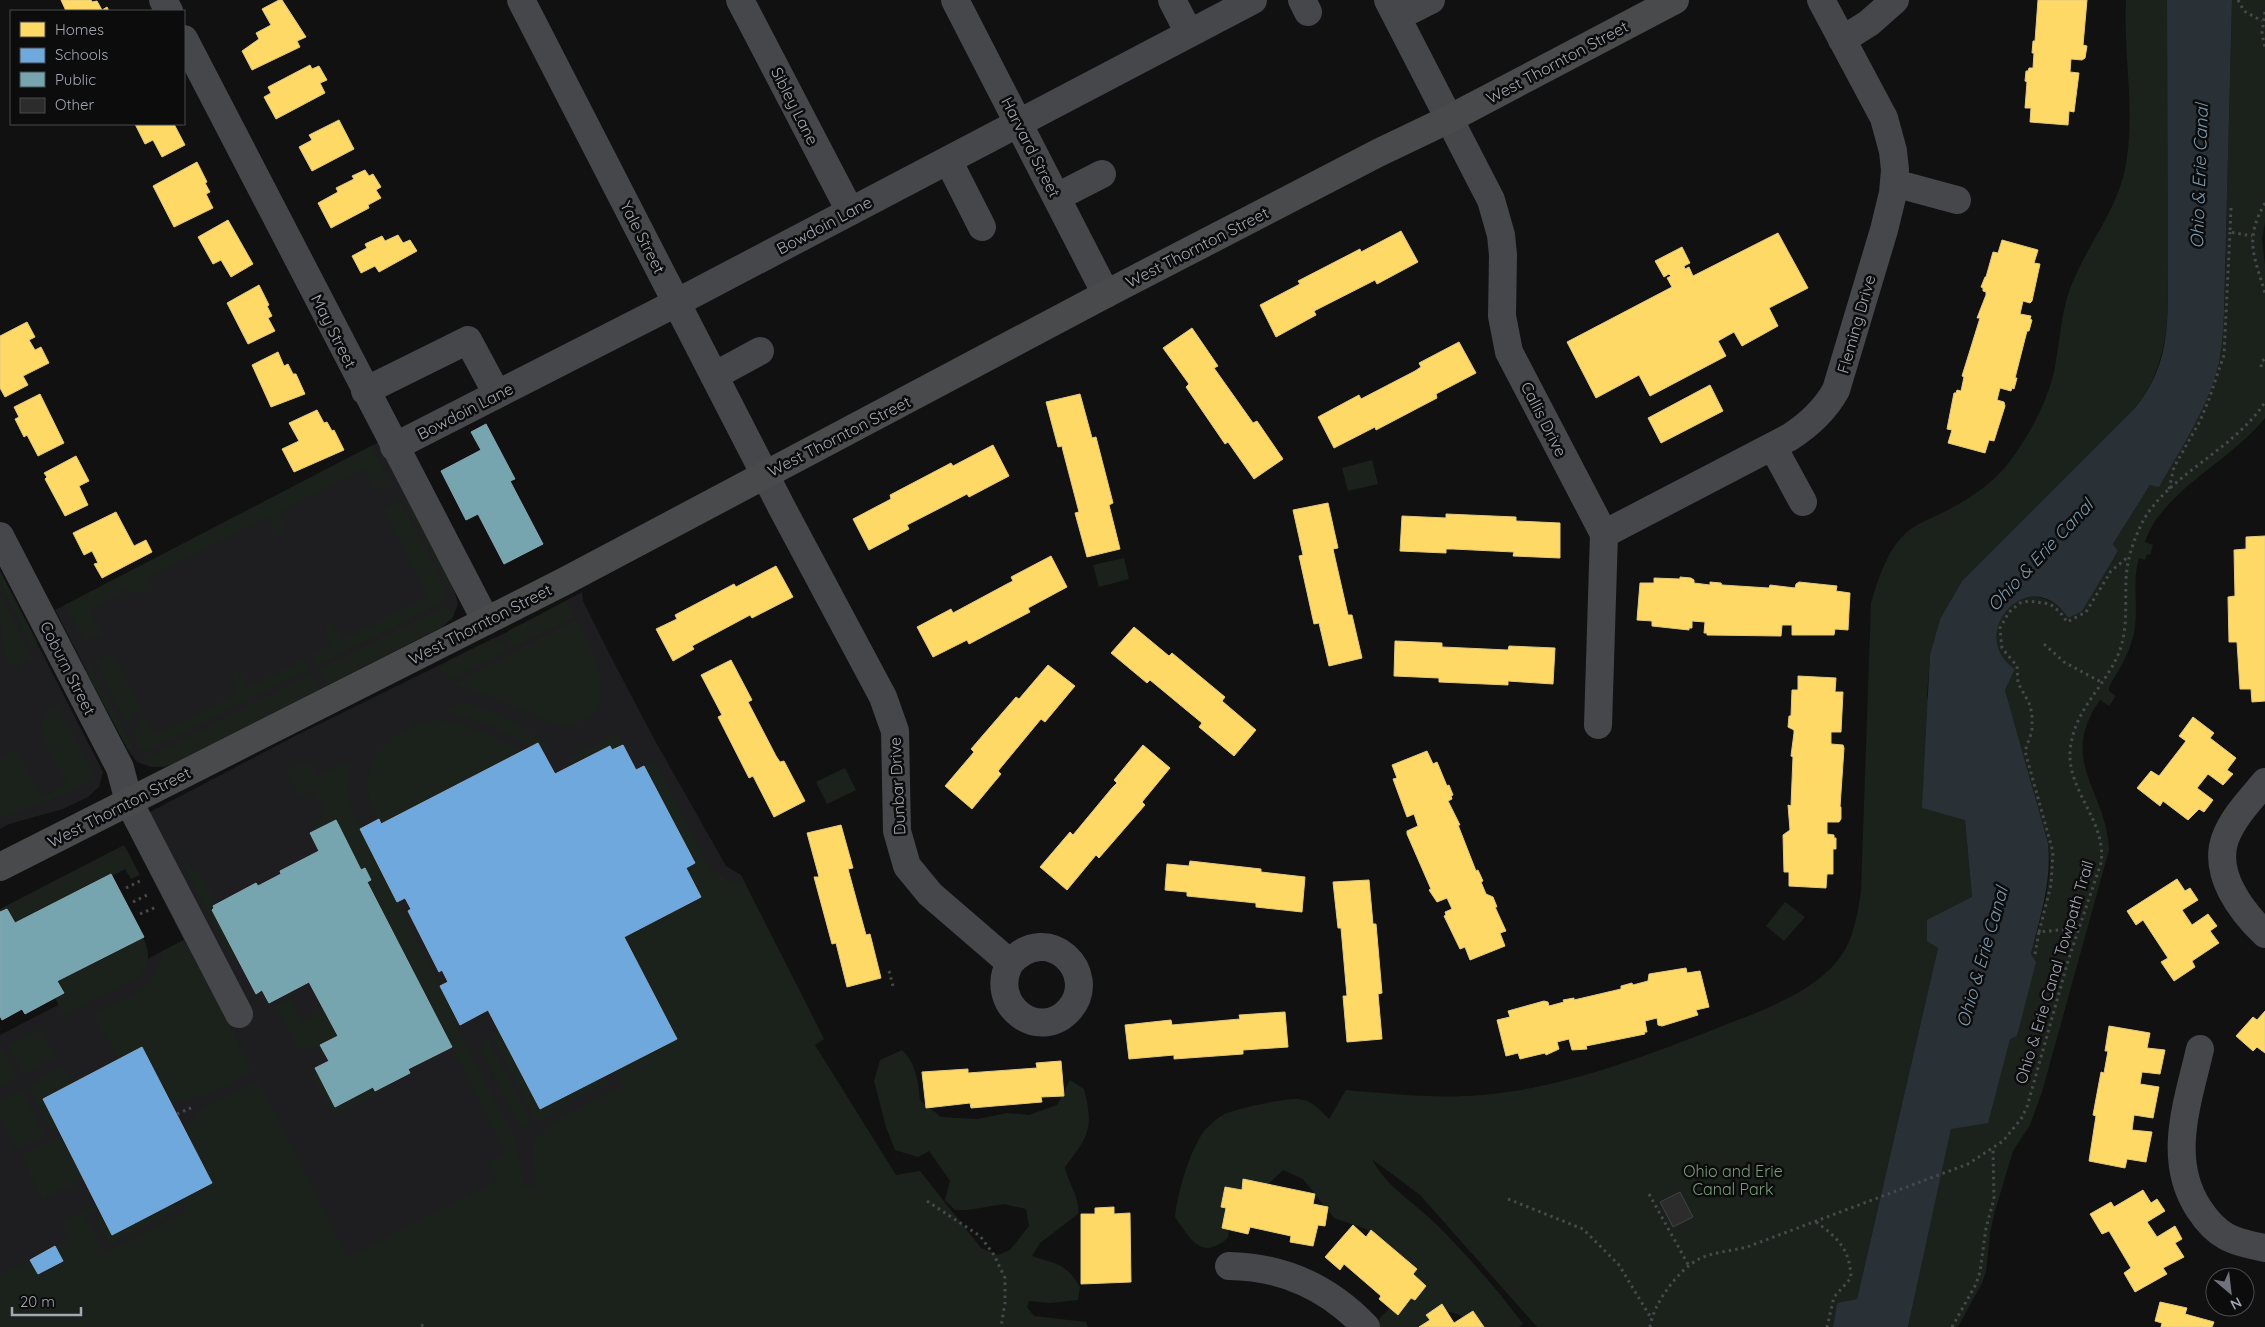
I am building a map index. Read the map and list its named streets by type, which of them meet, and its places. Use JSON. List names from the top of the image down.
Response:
{
  "streets": {
    "main road": ["West Thornton Street"],
    "street": [
      "Sibley Lane",
      "Harvard Street",
      "Bowdoin Lane",
      "Yale Street",
      "Fleming Drive",
      "May Street",
      "Callis Drive",
      "Coburn Street",
      "Dunbar Drive"
    ],
    "path": ["Ohio & Erie Canal Towpath Trail"]
  },
  "crossings": [
    ["West Thornton Street", "Harvard Street"],
    ["West Thornton Street", "Yale Street"],
    ["West Thornton Street", "May Street"],
    ["West Thornton Street", "Callis Drive"],
    ["West Thornton Street", "Coburn Street"],
    ["West Thornton Street", "Dunbar Drive"],
    ["Sibley Lane", "Bowdoin Lane"],
    ["Harvard Street", "Bowdoin Lane"],
    ["Bowdoin Lane", "Yale Street"],
    ["Bowdoin Lane", "May Street"],
    ["Yale Street", "Dunbar Drive"],
    ["Fleming Drive", "Callis Drive"]
  ],
  "water": ["Ohio & Erie Canal"],
  "parks": ["Ohio and Erie Canal Park"],
  "legend": [
    "Homes",
    "Schools",
    "Public",
    "Other"
  ],
  "scale_bar": "20 m",
  "north": "bottom right"
}
